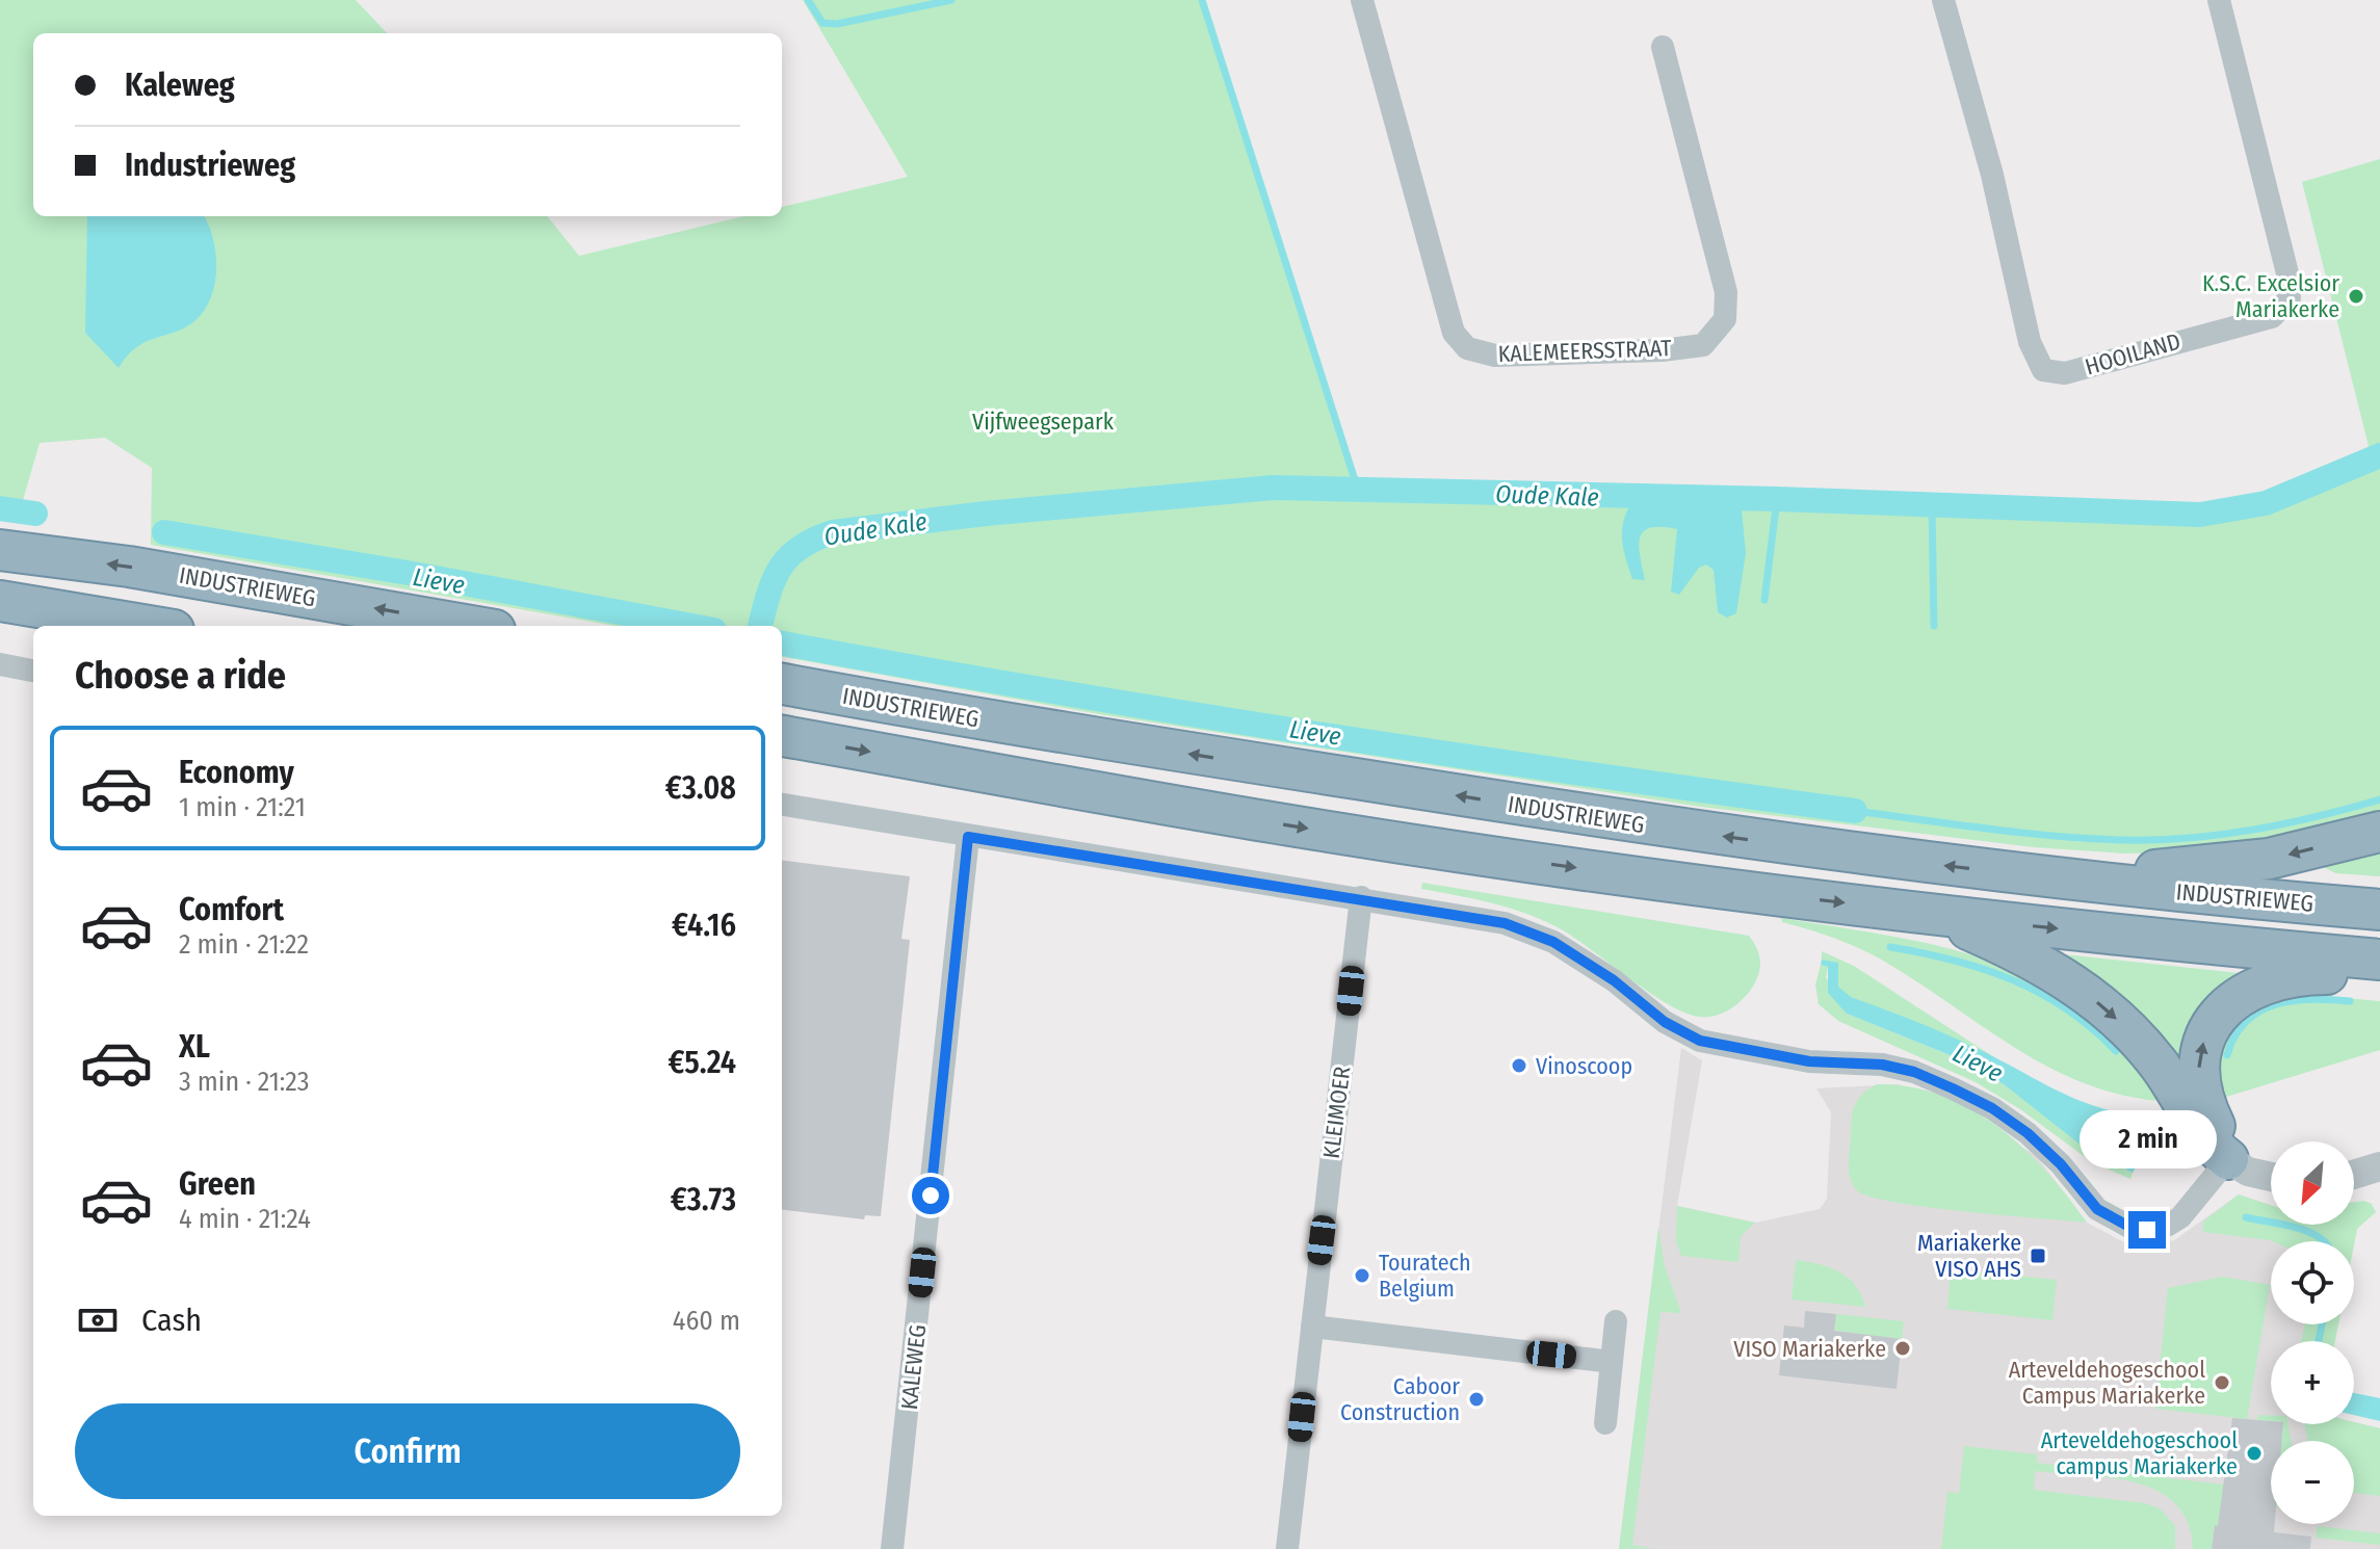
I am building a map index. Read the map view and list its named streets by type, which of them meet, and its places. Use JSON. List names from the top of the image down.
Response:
{
  "streets": {
    "highway": ["INDUSTRIEWEG"],
    "street": [
      "KALEMEERSSTRAAT",
      "HOOILAND",
      "KLEIMOER",
      "KALEWEG"
    ]
  },
  "water": ["Oude Kale", "Lieve"],
  "parks": ["Vijfweegsepark"],
  "places": {
    "other": [
      "K.S.C. Excelsior Mariakerke",
      "Vinoscoop",
      "Touratech Belgium",
      "VISO Mariakerke",
      "Arteveldehogeschool Campus Mariakerke",
      "Caboor Construction",
      "Arteveldehogeschool campus Mariakerke"
    ],
    "transit": ["Mariakerke VISO AHS"]
  },
  "north": "bottom left",
  "page": {
    "banner": ["Kaleweg", "Industrieweg"],
    "heading": "Choose a ride",
    "list": [
      {
        "name": "Economy",
        "note": "1 min · 21:21",
        "value": "€3.08"
      },
      {
        "name": "Comfort",
        "note": "2 min · 21:22",
        "value": "€4.16"
      },
      {
        "name": "XL",
        "note": "3 min · 21:23",
        "value": "€5.24"
      },
      {
        "name": "Green",
        "note": "4 min · 21:24",
        "value": "€3.73"
      }
    ],
    "bubble": "2 min",
    "map_buttons": ["+", "−"],
    "pay": ["Cash", "460 m"],
    "buttons": "Confirm"
  }
}
